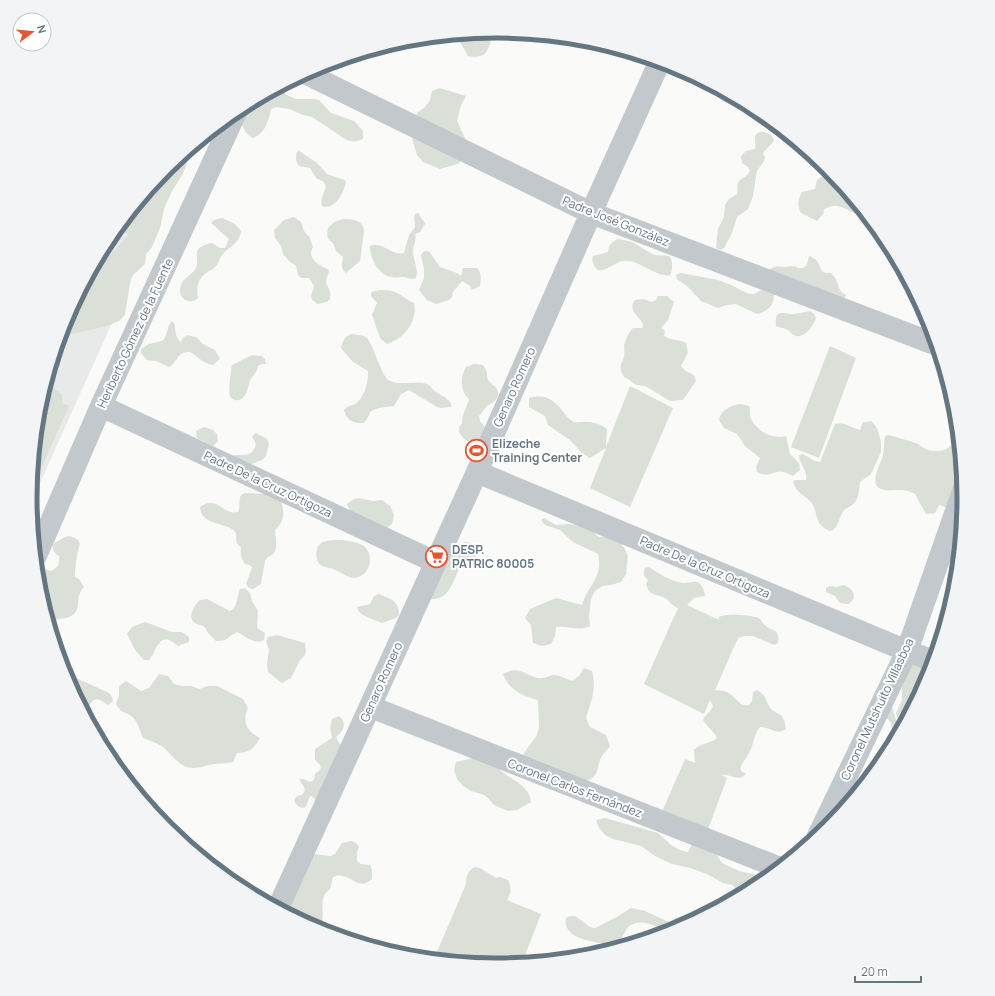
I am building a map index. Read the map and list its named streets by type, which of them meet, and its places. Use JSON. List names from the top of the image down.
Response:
{
  "streets": {
    "street": [
      "Padre José González",
      "Heriberto Gómez de la Fuente",
      "Genaro Romero",
      "Padre De la Cruz Ortigoza",
      "Coronel Mutshuito Villasboa",
      "Coronel Carlos Fernández"
    ]
  },
  "crossings": [
    ["Padre José González", "Genaro Romero"],
    ["Heriberto Gómez de la Fuente", "Padre De la Cruz Ortigoza"],
    ["Genaro Romero", "Padre De la Cruz Ortigoza"],
    ["Genaro Romero", "Coronel Carlos Fernández"],
    ["Padre De la Cruz Ortigoza", "Coronel Mutshuito Villasboa"]
  ],
  "places": {
    "sports": ["Elizeche Training Center"],
    "supermarket": ["DESP. PATRIC 80005"]
  },
  "scale_bar": "20 m",
  "north": "right"
}
